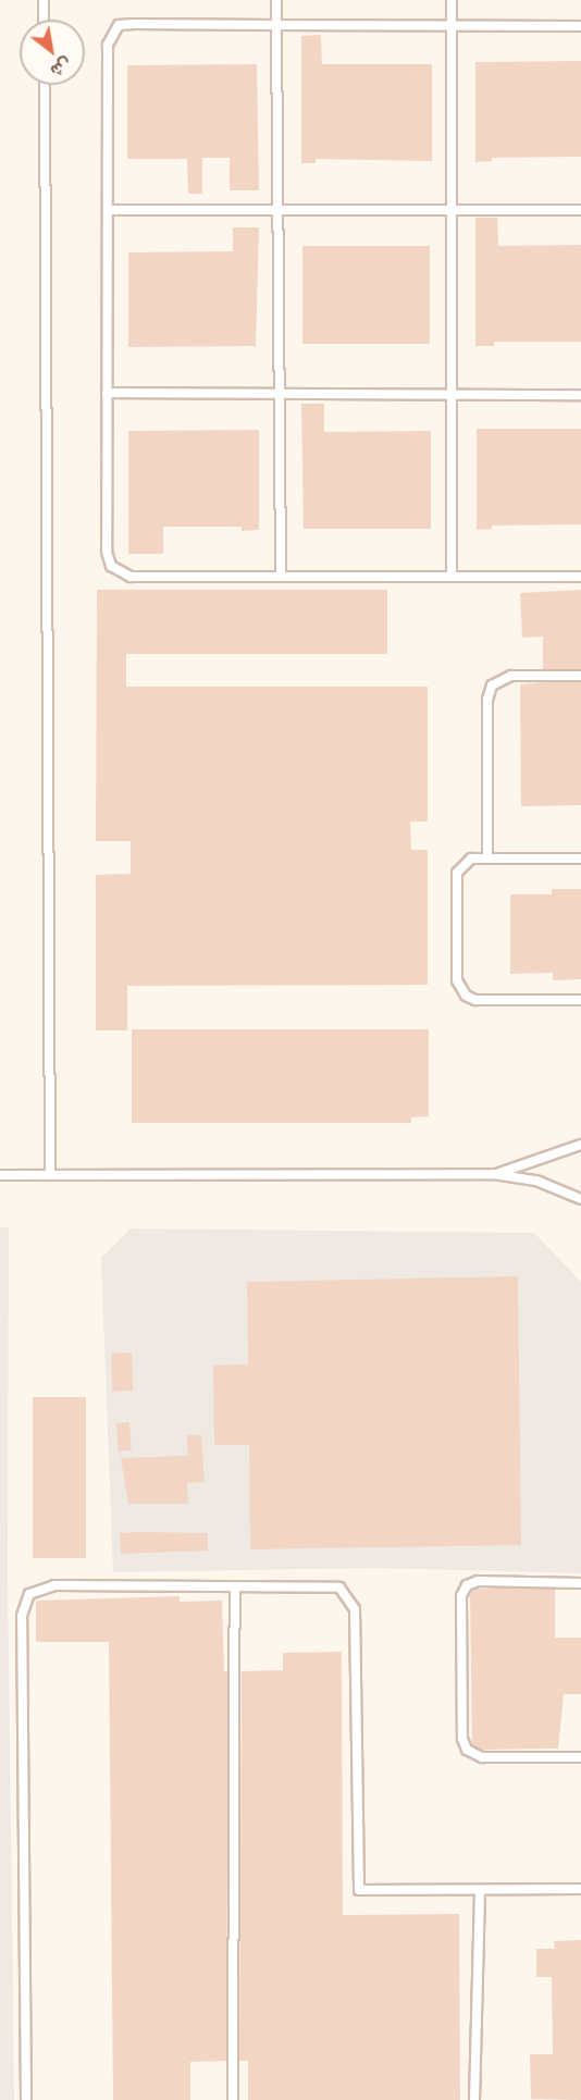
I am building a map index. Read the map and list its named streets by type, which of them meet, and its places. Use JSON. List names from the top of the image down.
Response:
{
  "north": "bottom right"
}
